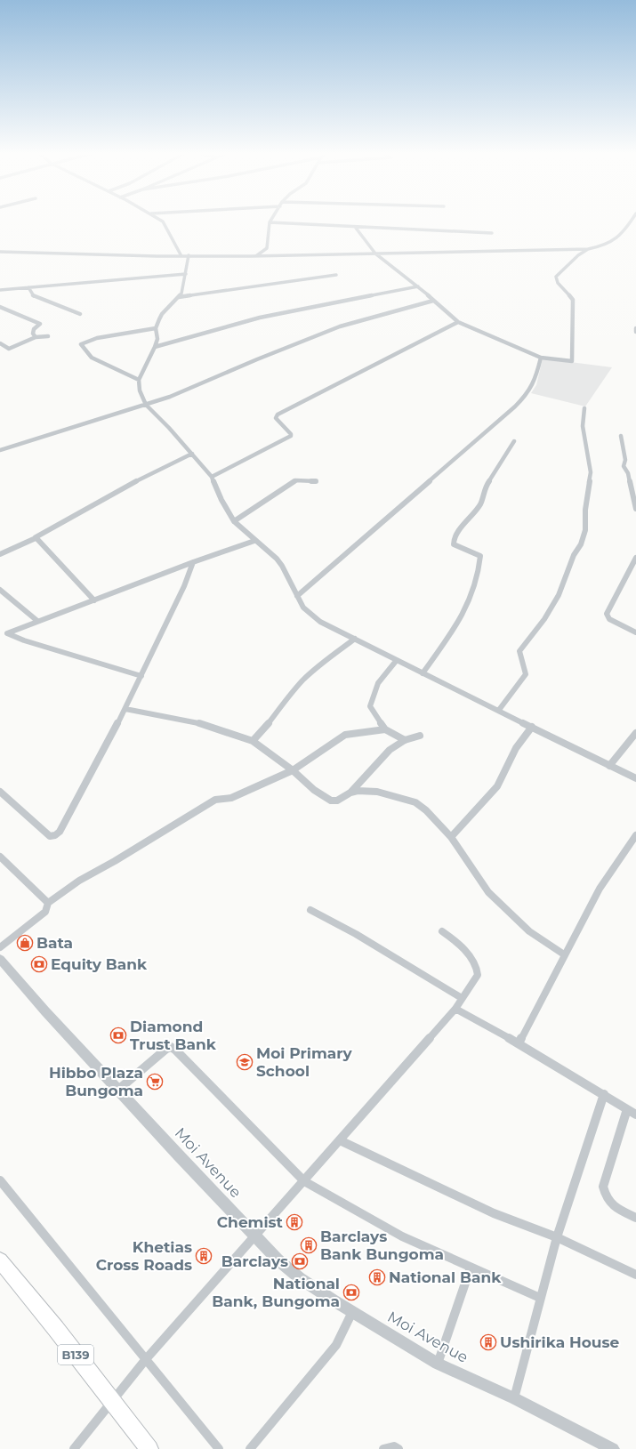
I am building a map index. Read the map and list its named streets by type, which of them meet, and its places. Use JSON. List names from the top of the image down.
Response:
{
  "streets": {
    "main road": ["B139"],
    "street": ["Moi Avenue"]
  },
  "places": {
    "shop": ["Bata"],
    "bank": [
      "Equity Bank",
      "Diamond Trust Bank",
      "Barclays",
      "National Bank, Bungoma"
    ],
    "school or university": ["Moi Primary School"],
    "supermarket": ["Hibbo Plaza Bungoma"],
    "building": [
      "Chemist",
      "Barclays Bank Bungoma",
      "Khetias Cross Roads",
      "National Bank",
      "Ushirika House"
    ]
  }
}
